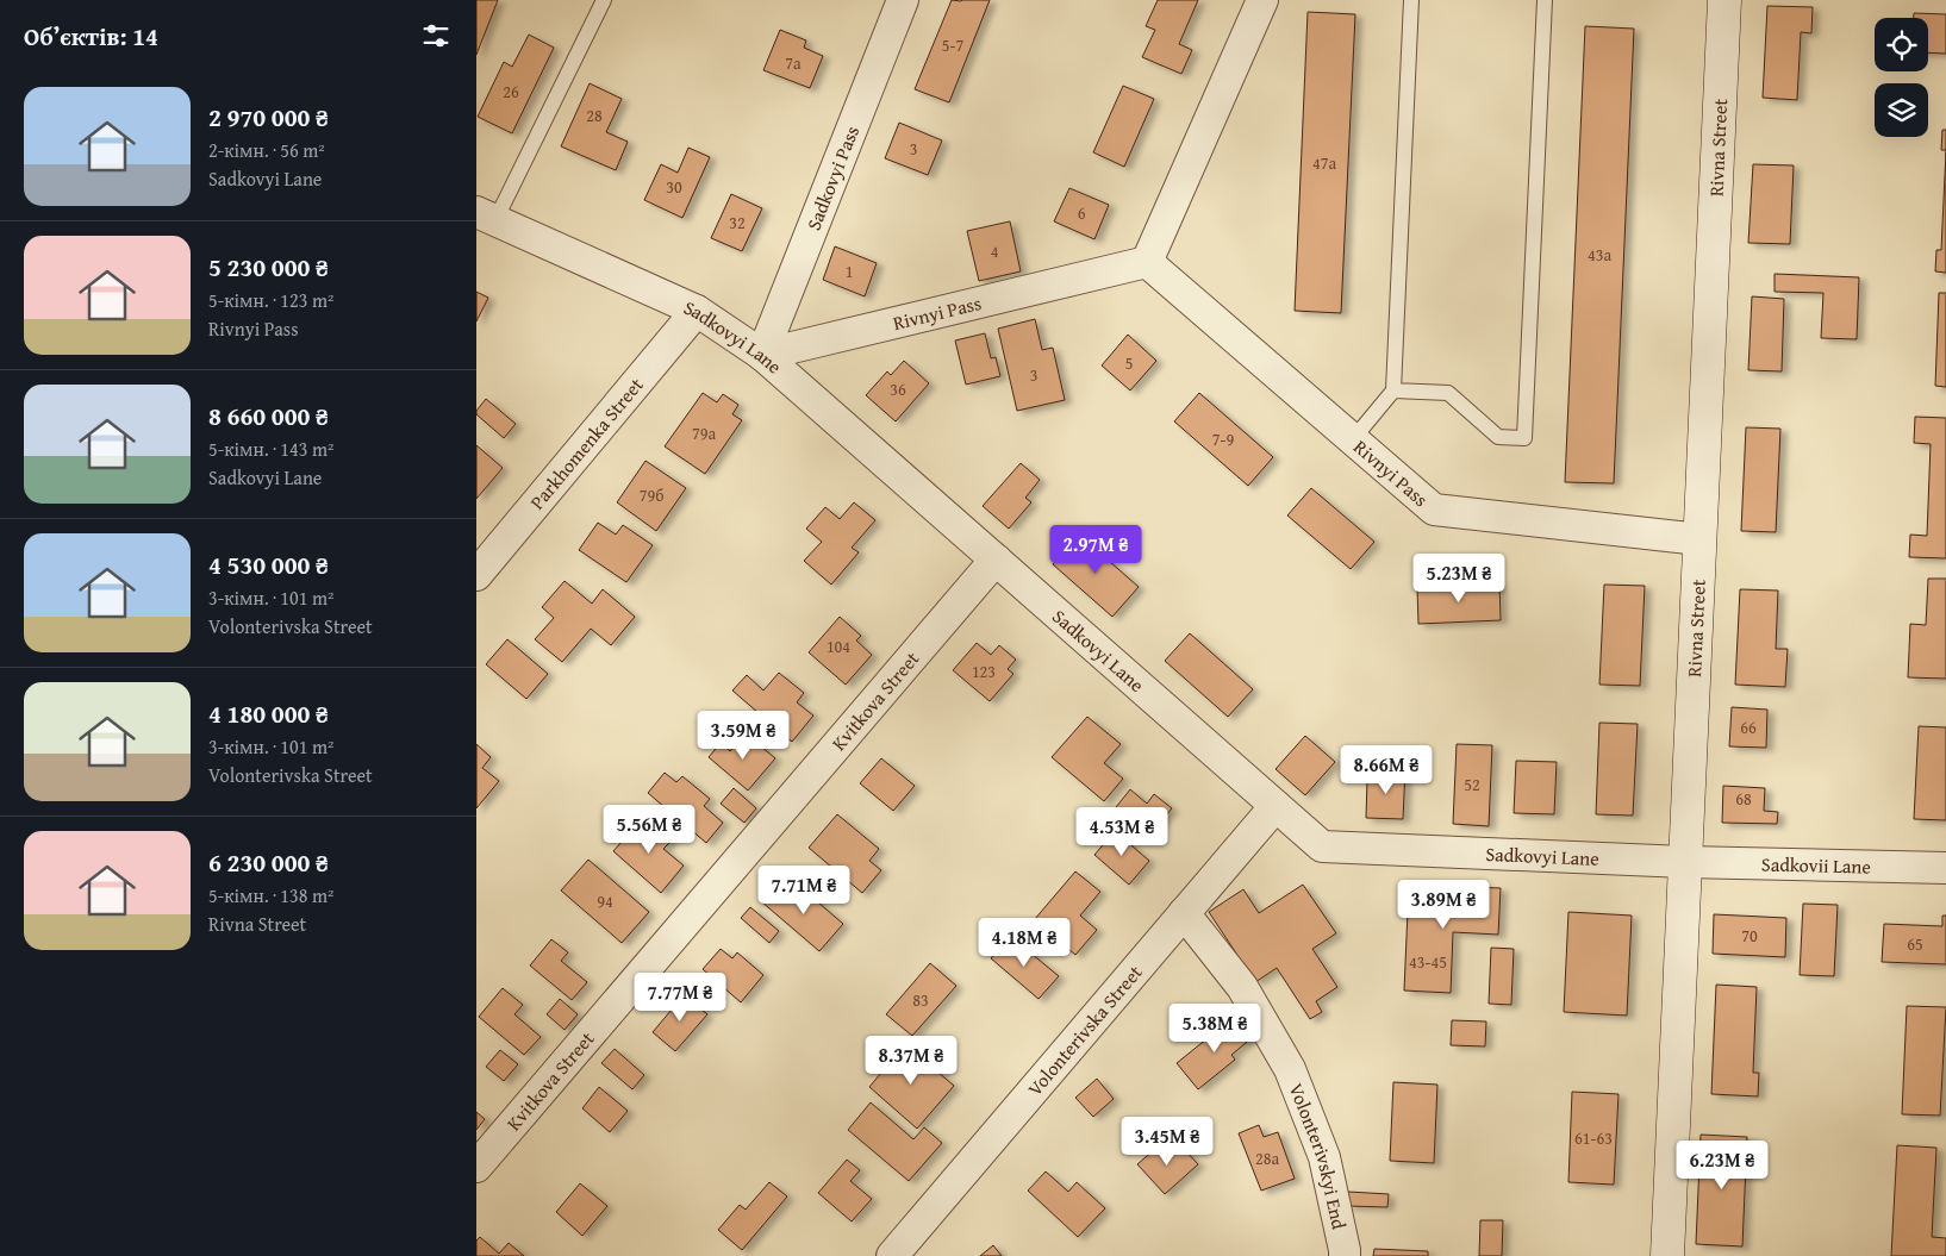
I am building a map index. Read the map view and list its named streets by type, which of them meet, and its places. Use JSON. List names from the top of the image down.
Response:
{
  "streets": {
    "street": [
      "Rivna Street",
      "Sadkovyi Pass",
      "Rivnyi Pass",
      "Sadkovyi Lane",
      "Parkhomenka Street",
      "Kvitkova Street",
      "Sadkovii Lane",
      "Volonterivska Street",
      "Volonterivskyi End"
    ]
  },
  "crossings": [
    ["Rivna Street", "Rivnyi Pass"],
    ["Rivna Street", "Sadkovyi Lane"],
    ["Rivna Street", "Sadkovii Lane"],
    ["Sadkovyi Pass", "Rivnyi Pass"],
    ["Sadkovyi Pass", "Sadkovyi Lane"],
    ["Rivnyi Pass", "Sadkovyi Lane"],
    ["Sadkovyi Lane", "Parkhomenka Street"],
    ["Sadkovyi Lane", "Kvitkova Street"],
    ["Sadkovyi Lane", "Sadkovii Lane"],
    ["Sadkovyi Lane", "Volonterivska Street"],
    ["Volonterivska Street", "Volonterivskyi End"]
  ],
  "house_numbers": [
    "5-7",
    "7а",
    "26",
    "28",
    "3",
    "47а",
    "30",
    "6",
    "32",
    "4",
    "43а",
    "1",
    "5",
    "3",
    "36",
    "79а",
    "7-9",
    "79б",
    "104",
    "123",
    "66",
    "52",
    "68",
    "94",
    "70",
    "65",
    "43-45",
    "83",
    "61-63",
    "28а"
  ],
  "page": {
    "heading": "Об’єктів: 14",
    "list": [
      {
        "name": "2 970 000 ₴",
        "note": "2-кімн. · 56 m² · Sadkovyi Lane"
      },
      {
        "name": "5 230 000 ₴",
        "note": "5-кімн. · 123 m² · Rivnyi Pass"
      },
      {
        "name": "8 660 000 ₴",
        "note": "5-кімн. · 143 m² · Sadkovyi Lane"
      },
      {
        "name": "4 530 000 ₴",
        "note": "3-кімн. · 101 m² · Volonterivska Street"
      },
      {
        "name": "4 180 000 ₴",
        "note": "3-кімн. · 101 m² · Volonterivska Street"
      },
      {
        "name": "6 230 000 ₴",
        "note": "5-кімн. · 138 m² · Rivna Street"
      }
    ],
    "price": [
      "2.97M ₴",
      "5.23M ₴",
      "3.59M ₴",
      "8.66M ₴",
      "5.56M ₴",
      "4.53M ₴",
      "7.71M ₴",
      "3.89M ₴",
      "4.18M ₴",
      "7.77M ₴",
      "5.38M ₴",
      "8.37M ₴",
      "3.45M ₴",
      "6.23M ₴"
    ]
  }
}
